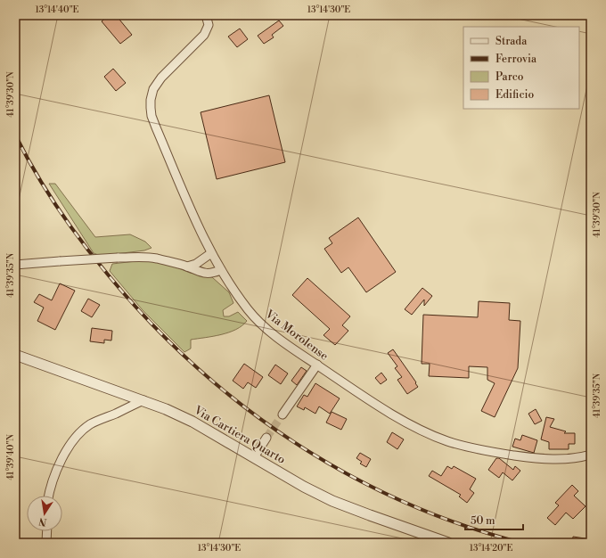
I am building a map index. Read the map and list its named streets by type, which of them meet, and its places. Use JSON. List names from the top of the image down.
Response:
{
  "streets": {
    "street": ["Via Morolense", "Via Cartiera Quarto"]
  },
  "legend": [
    "Strada",
    "Ferrovia",
    "Parco",
    "Edificio"
  ],
  "scale_bar": "50 m",
  "north": "bottom",
  "coordinates": [
    "13°14'40\"E",
    "13°14'30\"E",
    "41°39'30\"N",
    "41°39'35\"N",
    "41°39'40\"N",
    "13°14'20\"E"
  ]
}
